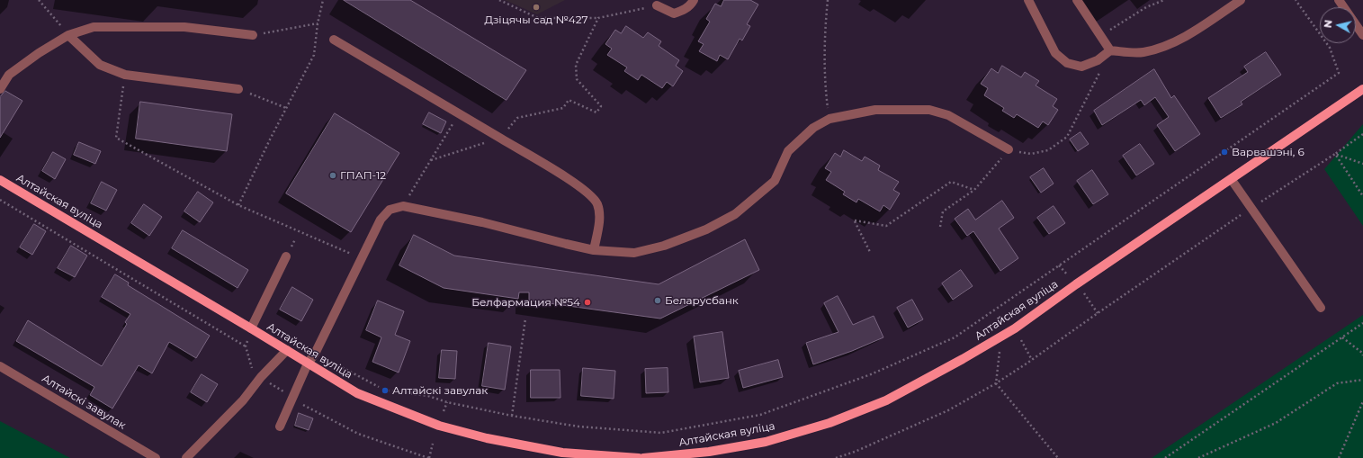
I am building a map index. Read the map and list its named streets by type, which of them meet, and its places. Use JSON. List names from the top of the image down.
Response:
{
  "streets": {
    "main road": ["Алтайская вуліца"],
    "street": ["Алтайскі завулак"]
  },
  "places": [
    "Дзіцячы сад №427",
    "Варвашэні, 6",
    "ГПАП-12",
    "Беларусбанк",
    "Белфармация №54",
    "Алтайскі завулак"
  ],
  "north": "left"
}
